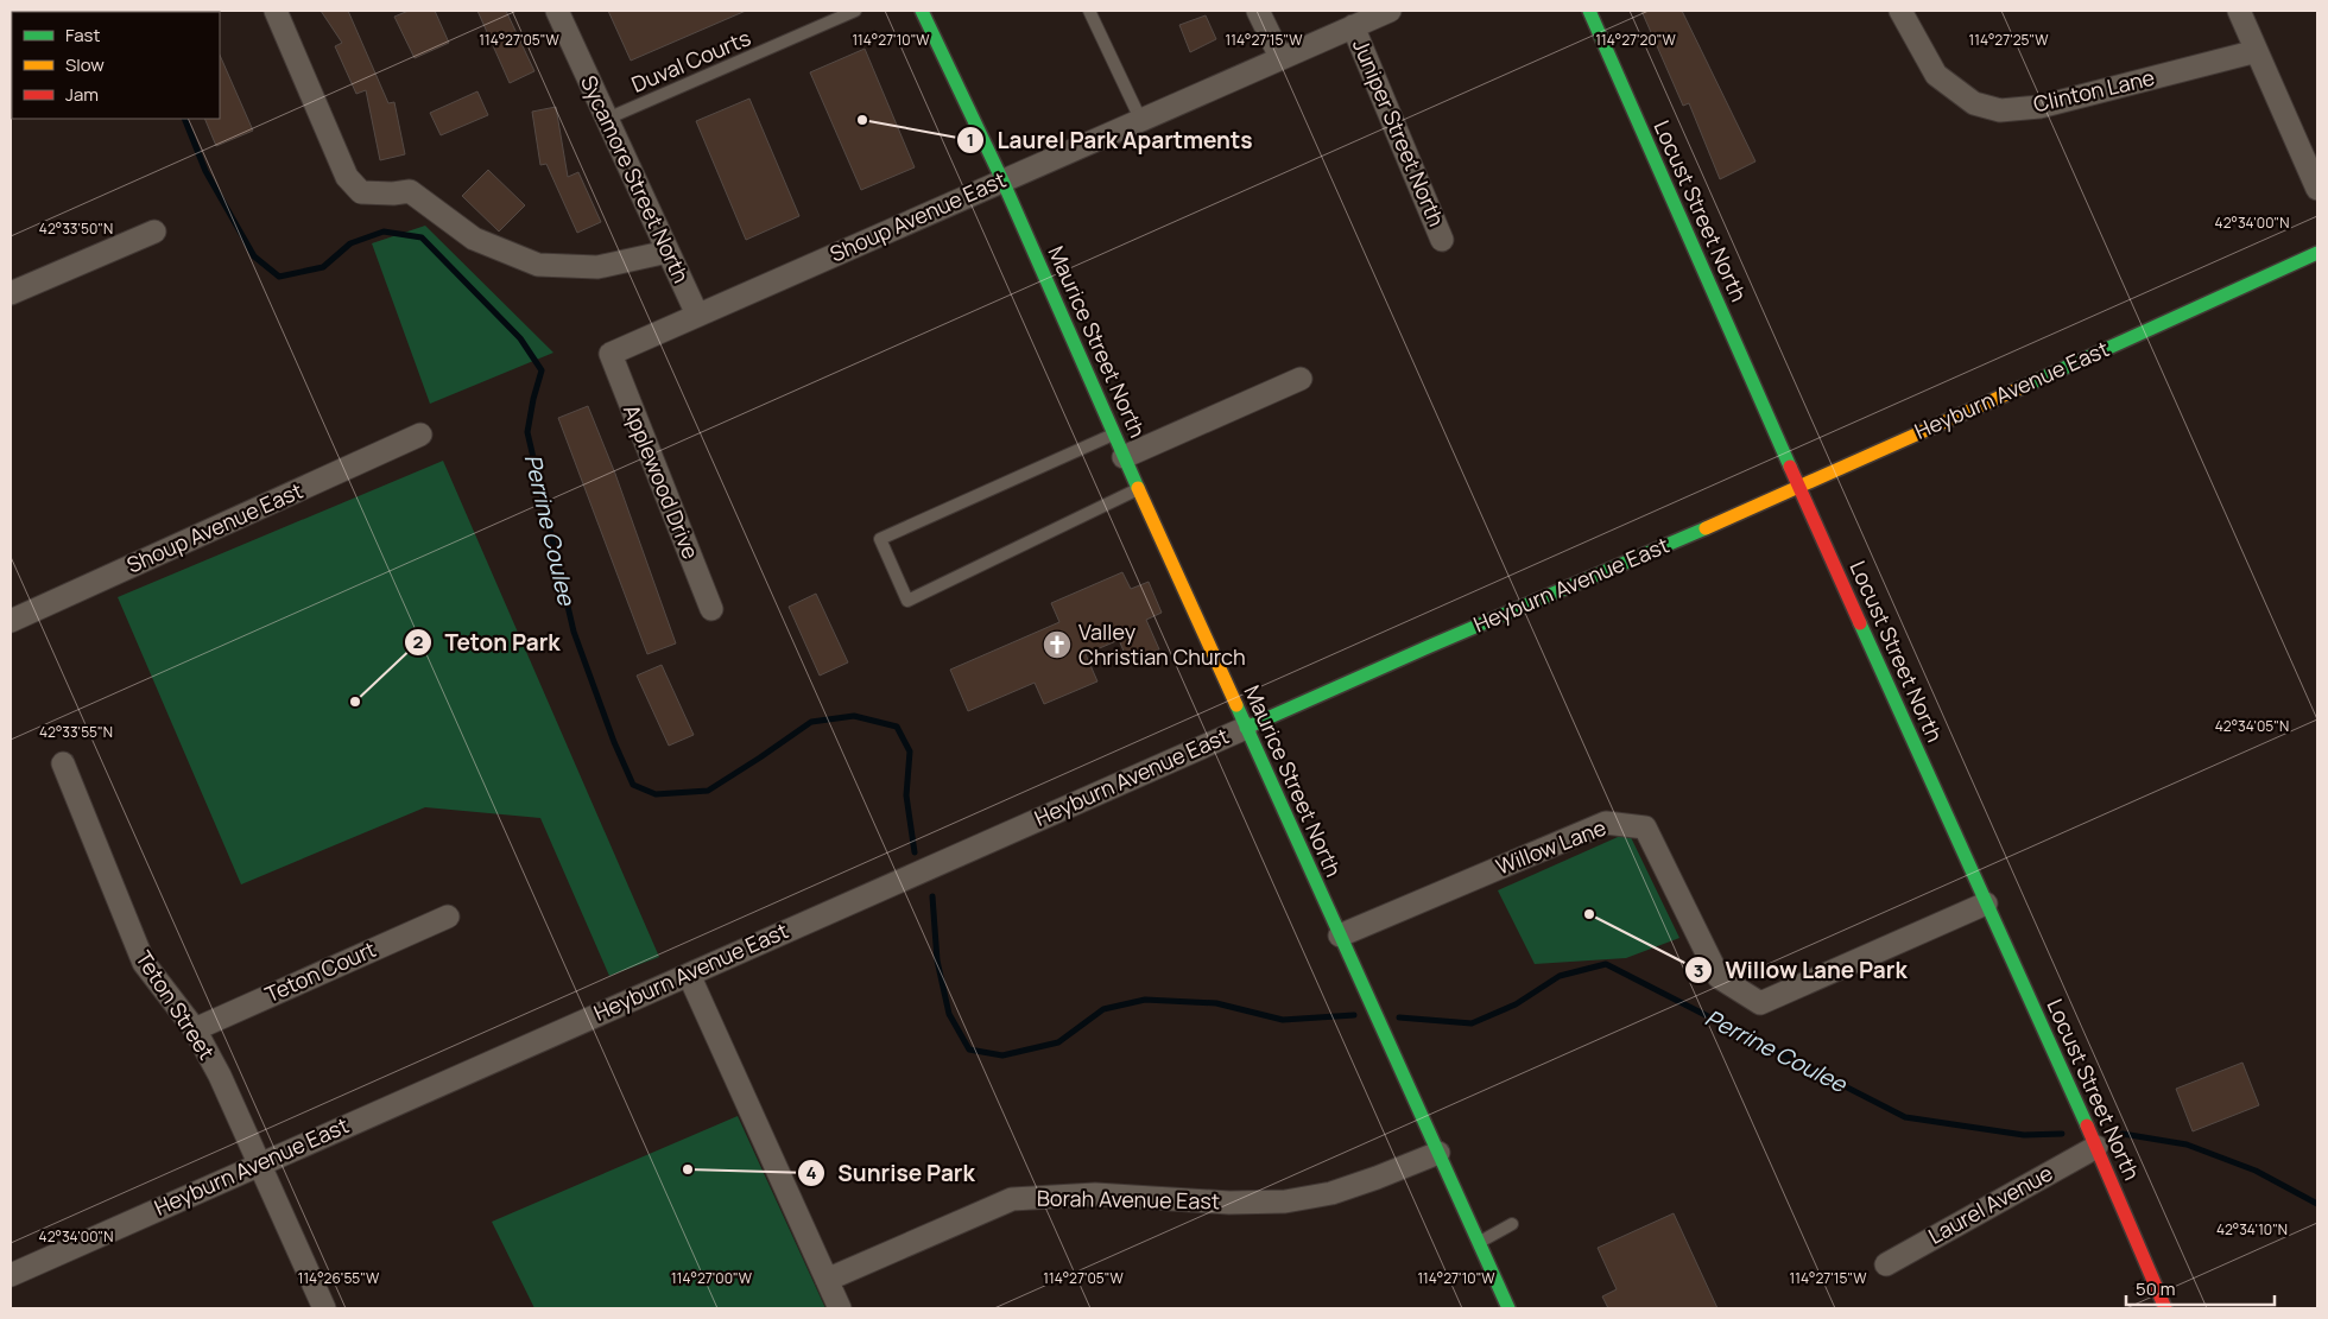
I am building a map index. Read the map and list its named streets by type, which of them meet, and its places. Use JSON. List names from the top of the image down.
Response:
{
  "streets": {
    "street": [
      "Clinton Lane",
      "Juniper Street North",
      "Sycamore Street North",
      "Locust Street North",
      "Shoup Avenue East",
      "Maurice Street North",
      "Heyburn Avenue East",
      "Applewood Drive",
      "Willow Lane",
      "Teton Court",
      "Teton Street",
      "Borah Avenue East",
      "Laurel Avenue"
    ],
    "lane": ["Duval Courts"]
  },
  "crossings": [
    ["Duval Courts", "Sycamore Street North"],
    ["Juniper Street North", "Shoup Avenue East"],
    ["Sycamore Street North", "Shoup Avenue East"],
    ["Locust Street North", "Heyburn Avenue East"],
    ["Locust Street North", "Willow Lane"],
    ["Locust Street North", "Laurel Avenue"],
    ["Shoup Avenue East", "Maurice Street North"],
    ["Shoup Avenue East", "Applewood Drive"],
    ["Maurice Street North", "Heyburn Avenue East"],
    ["Maurice Street North", "Willow Lane"],
    ["Maurice Street North", "Borah Avenue East"],
    ["Heyburn Avenue East", "Teton Street"],
    ["Teton Court", "Teton Street"]
  ],
  "water": ["Perrine Coulee"],
  "places": {
    "other": [
      "Laurel Park Apartments",
      "Teton Park",
      "Willow Lane Park",
      "Sunrise Park"
    ],
    "church": ["Valley Christian Church"]
  },
  "legend": ["Fast", "Slow", "Jam"],
  "scale_bar": "50 m",
  "coordinates": [
    "114°27'05\"W",
    "114°27'10\"W",
    "114°27'15\"W",
    "114°27'20\"W",
    "114°27'25\"W",
    "42°34'00\"N",
    "42°33'50\"N",
    "42°34'05\"N",
    "42°33'55\"N",
    "42°34'10\"N",
    "114°26'55\"W",
    "114°27'00\"W"
  ]
}
